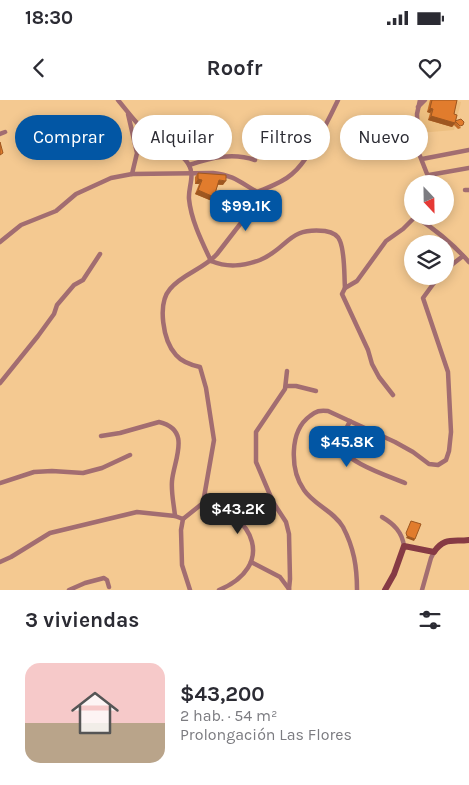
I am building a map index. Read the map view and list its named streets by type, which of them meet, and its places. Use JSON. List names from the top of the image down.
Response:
{
  "north": "bottom",
  "page": {
    "status": "18:30",
    "header": "Roofr",
    "chip": [
      "Comprar",
      "Alquilar",
      "Filtros",
      "Nuevo"
    ],
    "price": ["$99.1K", "$45.8K", "$43.2K"],
    "heading": "3 viviendas",
    "list": [
      {
        "name": "$43,200",
        "note": "2 hab. · 54 m² · Prolongación Las Flores"
      }
    ]
  }
}
